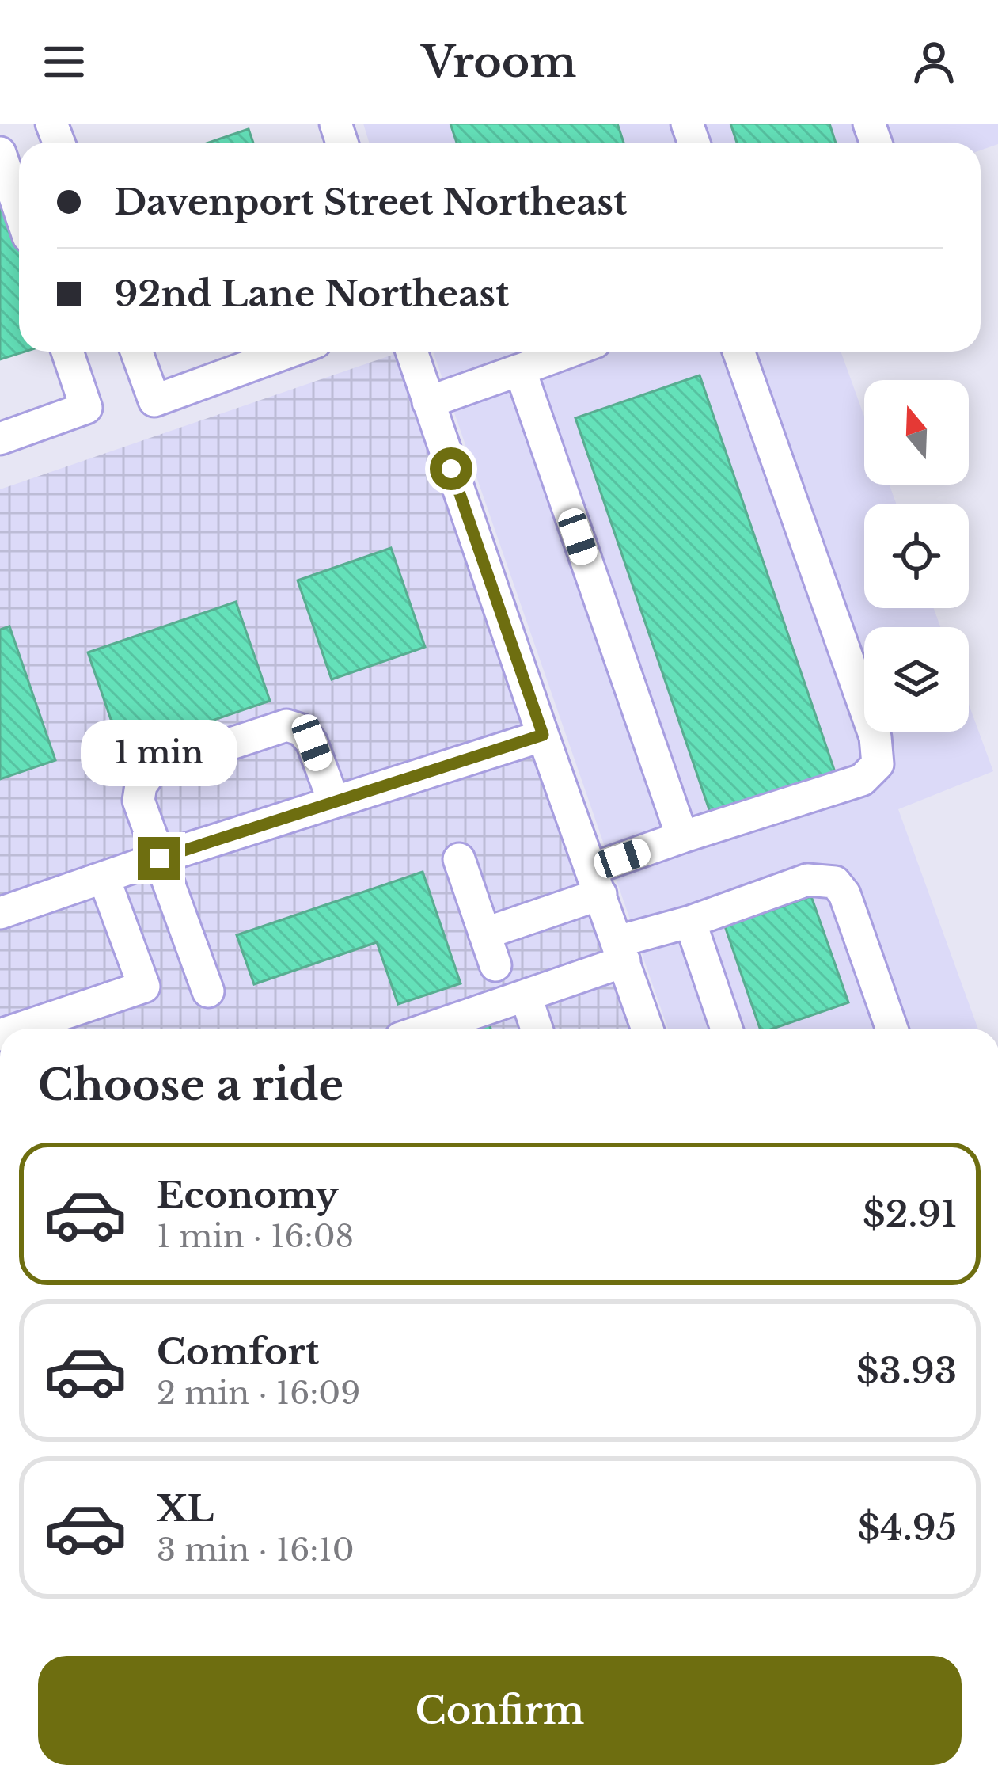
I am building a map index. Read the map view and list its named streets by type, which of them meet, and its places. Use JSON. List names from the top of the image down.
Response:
{
  "north": "top",
  "page": {
    "header": "Vroom",
    "banner": ["Davenport Street Northeast", "92nd Lane Northeast"],
    "bubble": "1 min",
    "heading": "Choose a ride",
    "list": [
      {
        "name": "Economy",
        "note": "1 min · 16:08",
        "value": "$2.91"
      },
      {
        "name": "Comfort",
        "note": "2 min · 16:09",
        "value": "$3.93"
      },
      {
        "name": "XL",
        "note": "3 min · 16:10",
        "value": "$4.95"
      }
    ],
    "buttons": "Confirm"
  }
}
